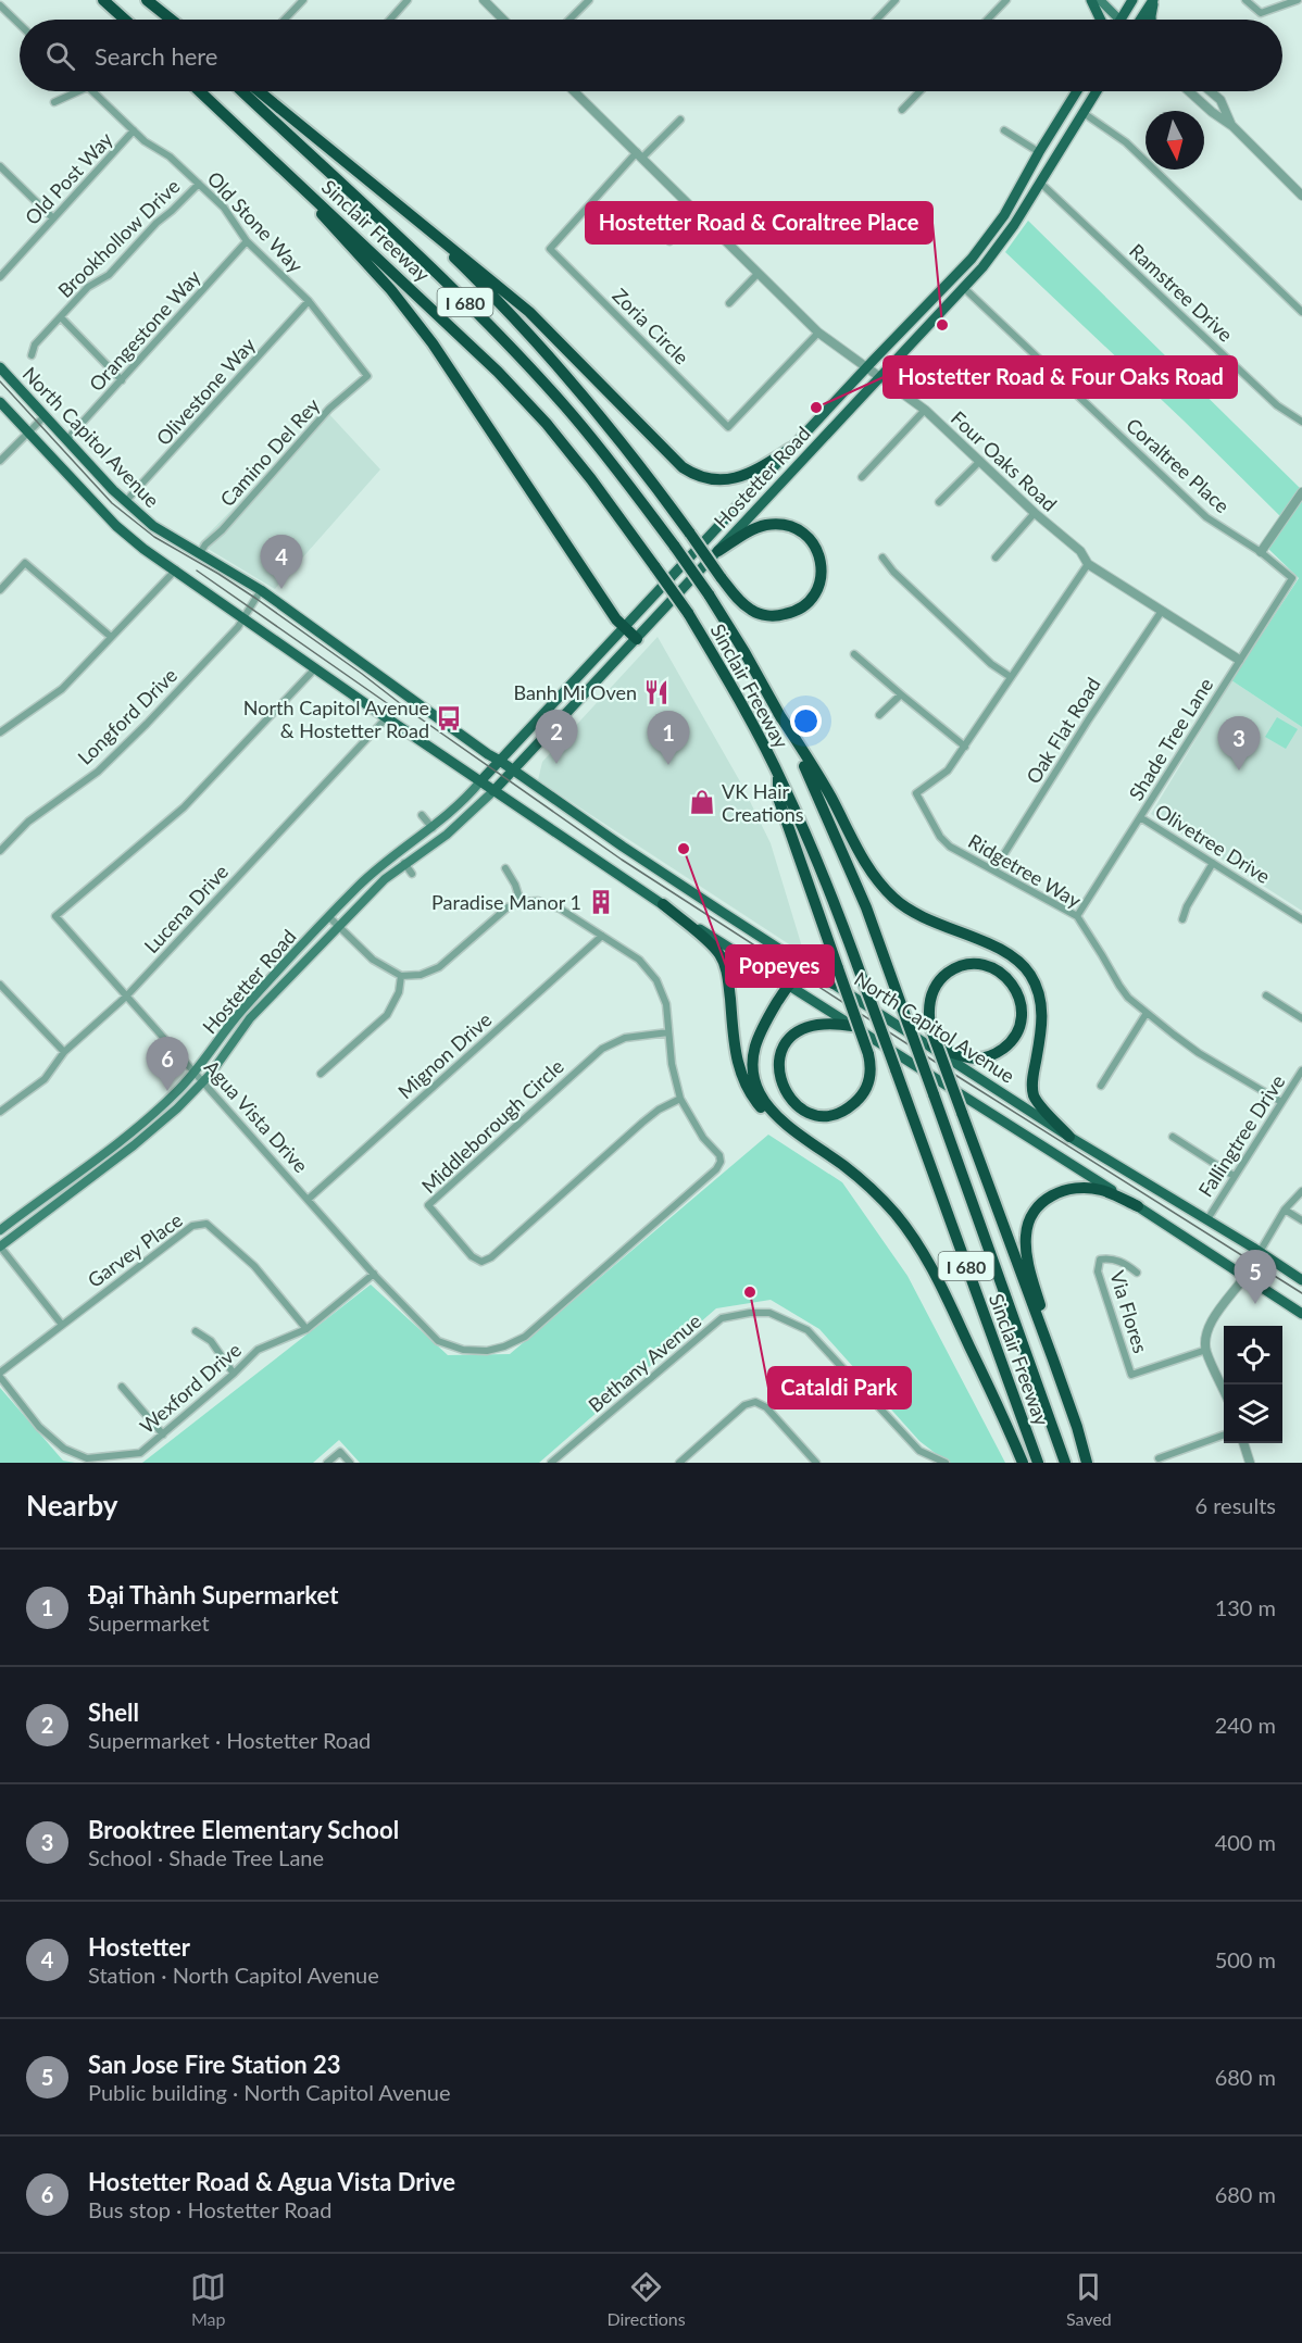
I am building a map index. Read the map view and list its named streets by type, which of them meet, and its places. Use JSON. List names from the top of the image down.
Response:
{
  "streets": {
    "highway": ["Sinclair Freeway", "I 680"],
    "main road": ["North Capitol Avenue", "Hostetter Road"],
    "street": [
      "Old Post Way",
      "Old Stone Way",
      "Brookhollow Drive",
      "Ramstree Drive",
      "Zoria Circle",
      "Orangestone Way",
      "Olivestone Way",
      "Camino Del Rey",
      "Four Oaks Road",
      "Coraltree Place",
      "Longford Drive",
      "Oak Flat Road",
      "Shade Tree Lane",
      "Olivetree Drive",
      "Ridgetree Way",
      "Lucena Drive",
      "Mignon Drive",
      "Agua Vista Drive",
      "Middleborough Circle",
      "Fallingtree Drive",
      "Garvey Place",
      "Via Flores",
      "Bethany Avenue",
      "Wexford Drive"
    ]
  },
  "crossings": [
    ["Old Post Way", "Old Stone Way"],
    ["Old Stone Way", "Brookhollow Drive"],
    ["Old Stone Way", "Orangestone Way"],
    ["Old Stone Way", "Olivestone Way"],
    ["Old Stone Way", "Camino Del Rey"],
    ["Ramstree Drive", "Hostetter Road"],
    ["Zoria Circle", "Four Oaks Road"],
    ["Orangestone Way", "North Capitol Avenue"],
    ["Olivestone Way", "North Capitol Avenue"],
    ["North Capitol Avenue", "Camino Del Rey"],
    ["North Capitol Avenue", "Hostetter Road"],
    ["North Capitol Avenue", "Longford Drive"],
    ["North Capitol Avenue", "Fallingtree Drive"],
    ["Four Oaks Road", "Hostetter Road"],
    ["Four Oaks Road", "Oak Flat Road"],
    ["Four Oaks Road", "Shade Tree Lane"],
    ["Four Oaks Road", "Ridgetree Way"],
    ["Coraltree Place", "Hostetter Road"],
    ["Coraltree Place", "Shade Tree Lane"],
    ["Hostetter Road", "Agua Vista Drive"],
    ["Oak Flat Road", "Ridgetree Way"],
    ["Shade Tree Lane", "Olivetree Drive"],
    ["Shade Tree Lane", "Ridgetree Way"],
    ["Ridgetree Way", "Fallingtree Drive"],
    ["Lucena Drive", "Agua Vista Drive"],
    ["Mignon Drive", "Agua Vista Drive"],
    ["Agua Vista Drive", "Middleborough Circle"],
    ["Agua Vista Drive", "Wexford Drive"],
    ["Garvey Place", "Wexford Drive"]
  ],
  "places": {
    "other": [
      "Hostetter Road & Coraltree Place",
      "Hostetter Road & Four Oaks Road",
      "Popeyes",
      "Cataldi Park"
    ],
    "restaurant": ["Banh Mi Oven"],
    "bus stop": ["North Capitol Avenue & Hostetter Road"],
    "shop": ["VK Hair Creations"],
    "building": ["Paradise Manor 1"]
  },
  "north": "bottom",
  "page": {
    "search": "Search here",
    "pins": [
      "4",
      "2",
      "1",
      "3",
      "6",
      "5"
    ],
    "heading": ["Nearby", "6 results"],
    "list": [
      {
        "mark": "1",
        "name": "Đại Thành Supermarket",
        "note": "Supermarket",
        "value": "130 m"
      },
      {
        "mark": "2",
        "name": "Shell",
        "note": "Supermarket · Hostetter Road",
        "value": "240 m"
      },
      {
        "mark": "3",
        "name": "Brooktree Elementary School",
        "note": "School · Shade Tree Lane",
        "value": "400 m"
      },
      {
        "mark": "4",
        "name": "Hostetter",
        "note": "Station · North Capitol Avenue",
        "value": "500 m"
      },
      {
        "mark": "5",
        "name": "San Jose Fire Station 23",
        "note": "Public building · North Capitol Avenue",
        "value": "680 m"
      },
      {
        "mark": "6",
        "name": "Hostetter Road & Agua Vista Drive",
        "note": "Bus stop · Hostetter Road",
        "value": "680 m"
      }
    ],
    "nav": ["Map", "Directions", "Saved"]
  }
}
